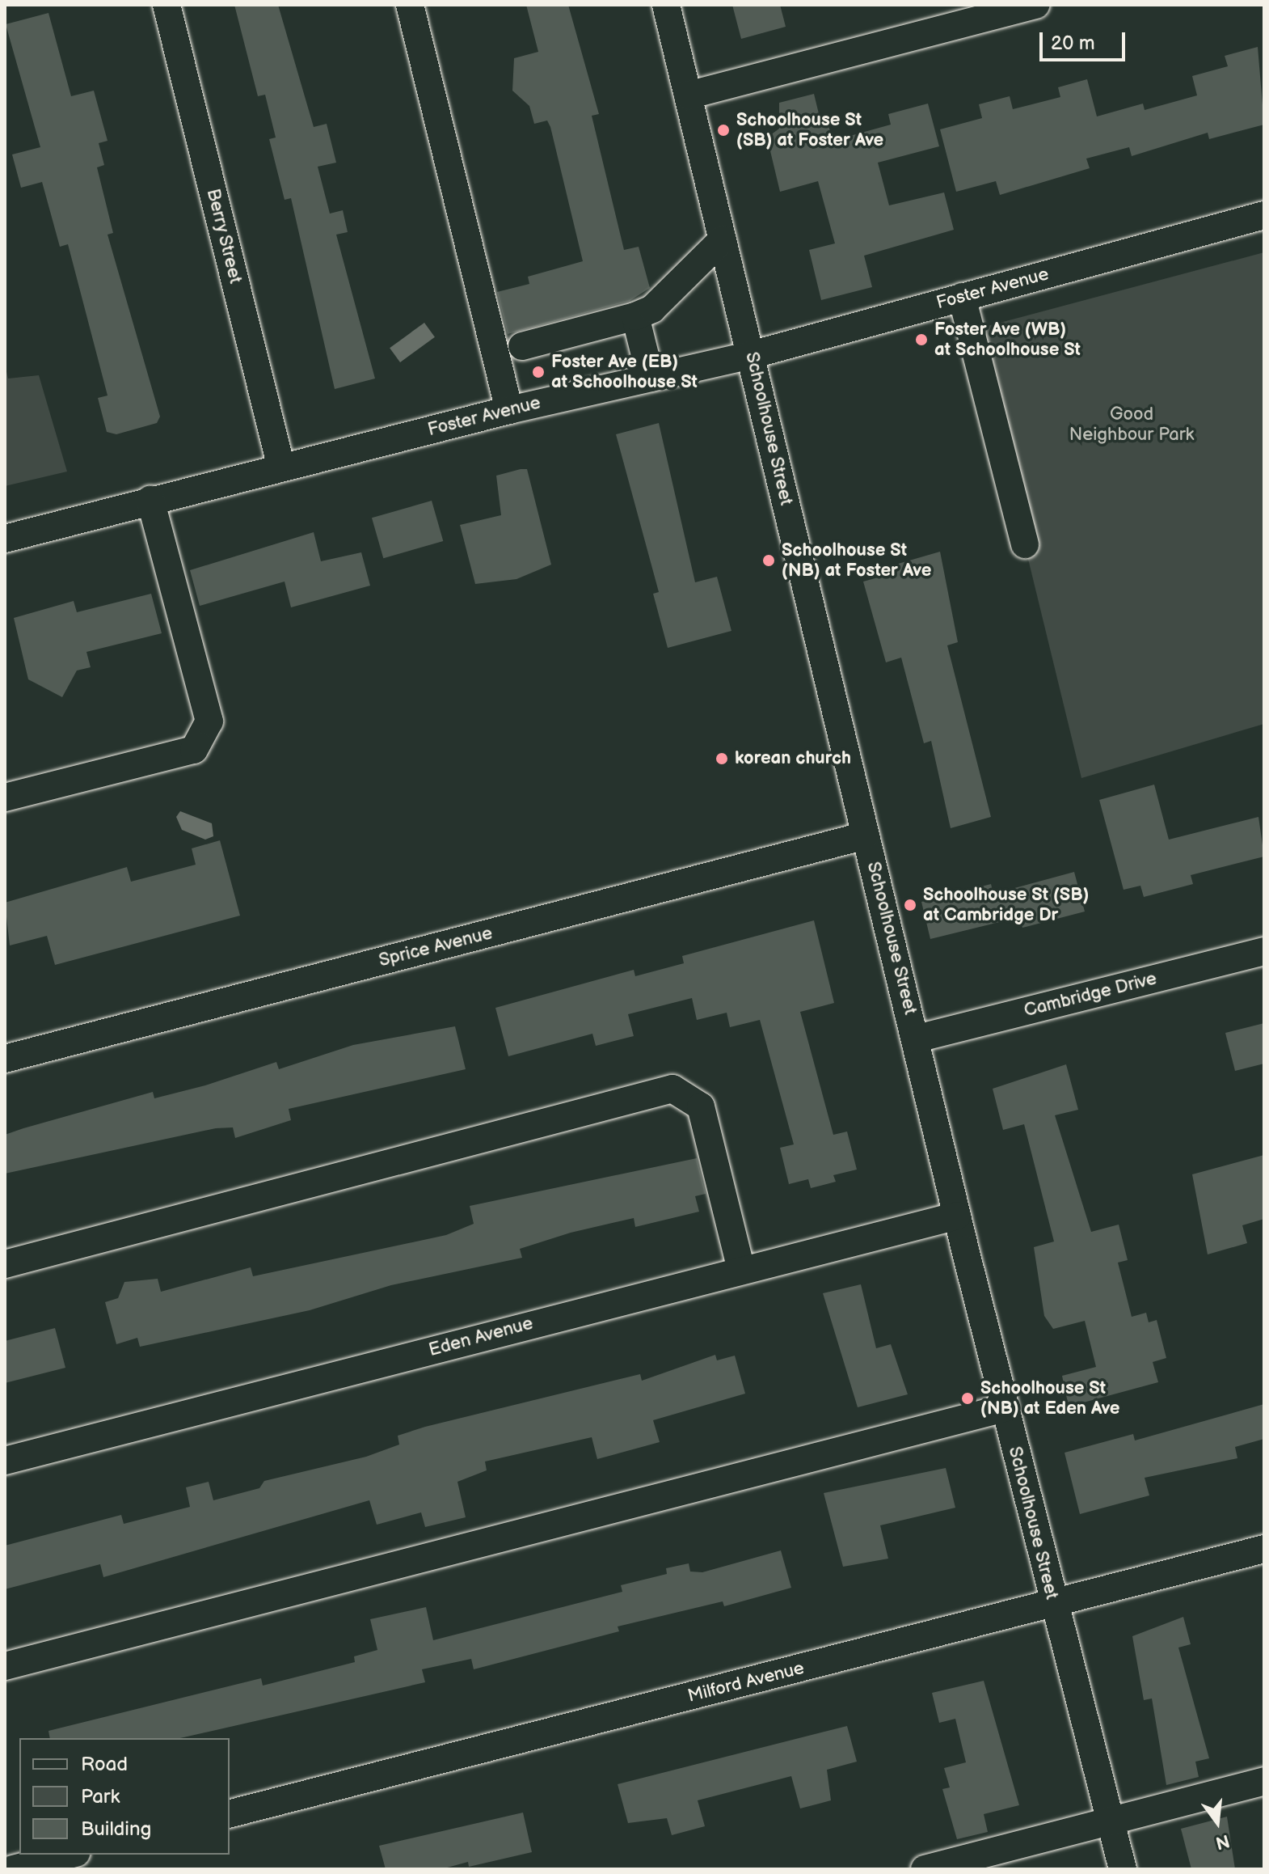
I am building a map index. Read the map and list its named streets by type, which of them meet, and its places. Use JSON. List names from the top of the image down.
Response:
{
  "streets": {
    "street": [
      "Berry Street",
      "Foster Avenue",
      "Schoolhouse Street",
      "Sprice Avenue",
      "Cambridge Drive",
      "Eden Avenue",
      "Milford Avenue"
    ]
  },
  "crossings": [
    ["Berry Street", "Foster Avenue"],
    ["Foster Avenue", "Schoolhouse Street"],
    ["Schoolhouse Street", "Sprice Avenue"],
    ["Schoolhouse Street", "Cambridge Drive"],
    ["Schoolhouse Street", "Eden Avenue"],
    ["Schoolhouse Street", "Milford Avenue"]
  ],
  "parks": ["Good Neighbour Park"],
  "places": [
    "Schoolhouse St (SB) at Foster Ave",
    "Foster Ave (WB) at Schoolhouse St",
    "Foster Ave (EB) at Schoolhouse St",
    "Schoolhouse St (NB) at Foster Ave",
    "korean church",
    "Schoolhouse St (SB) at Cambridge Dr",
    "Schoolhouse St (NB) at Eden Ave"
  ],
  "legend": ["Road", "Park", "Building"],
  "scale_bar": "20 m",
  "north": "bottom"
}
